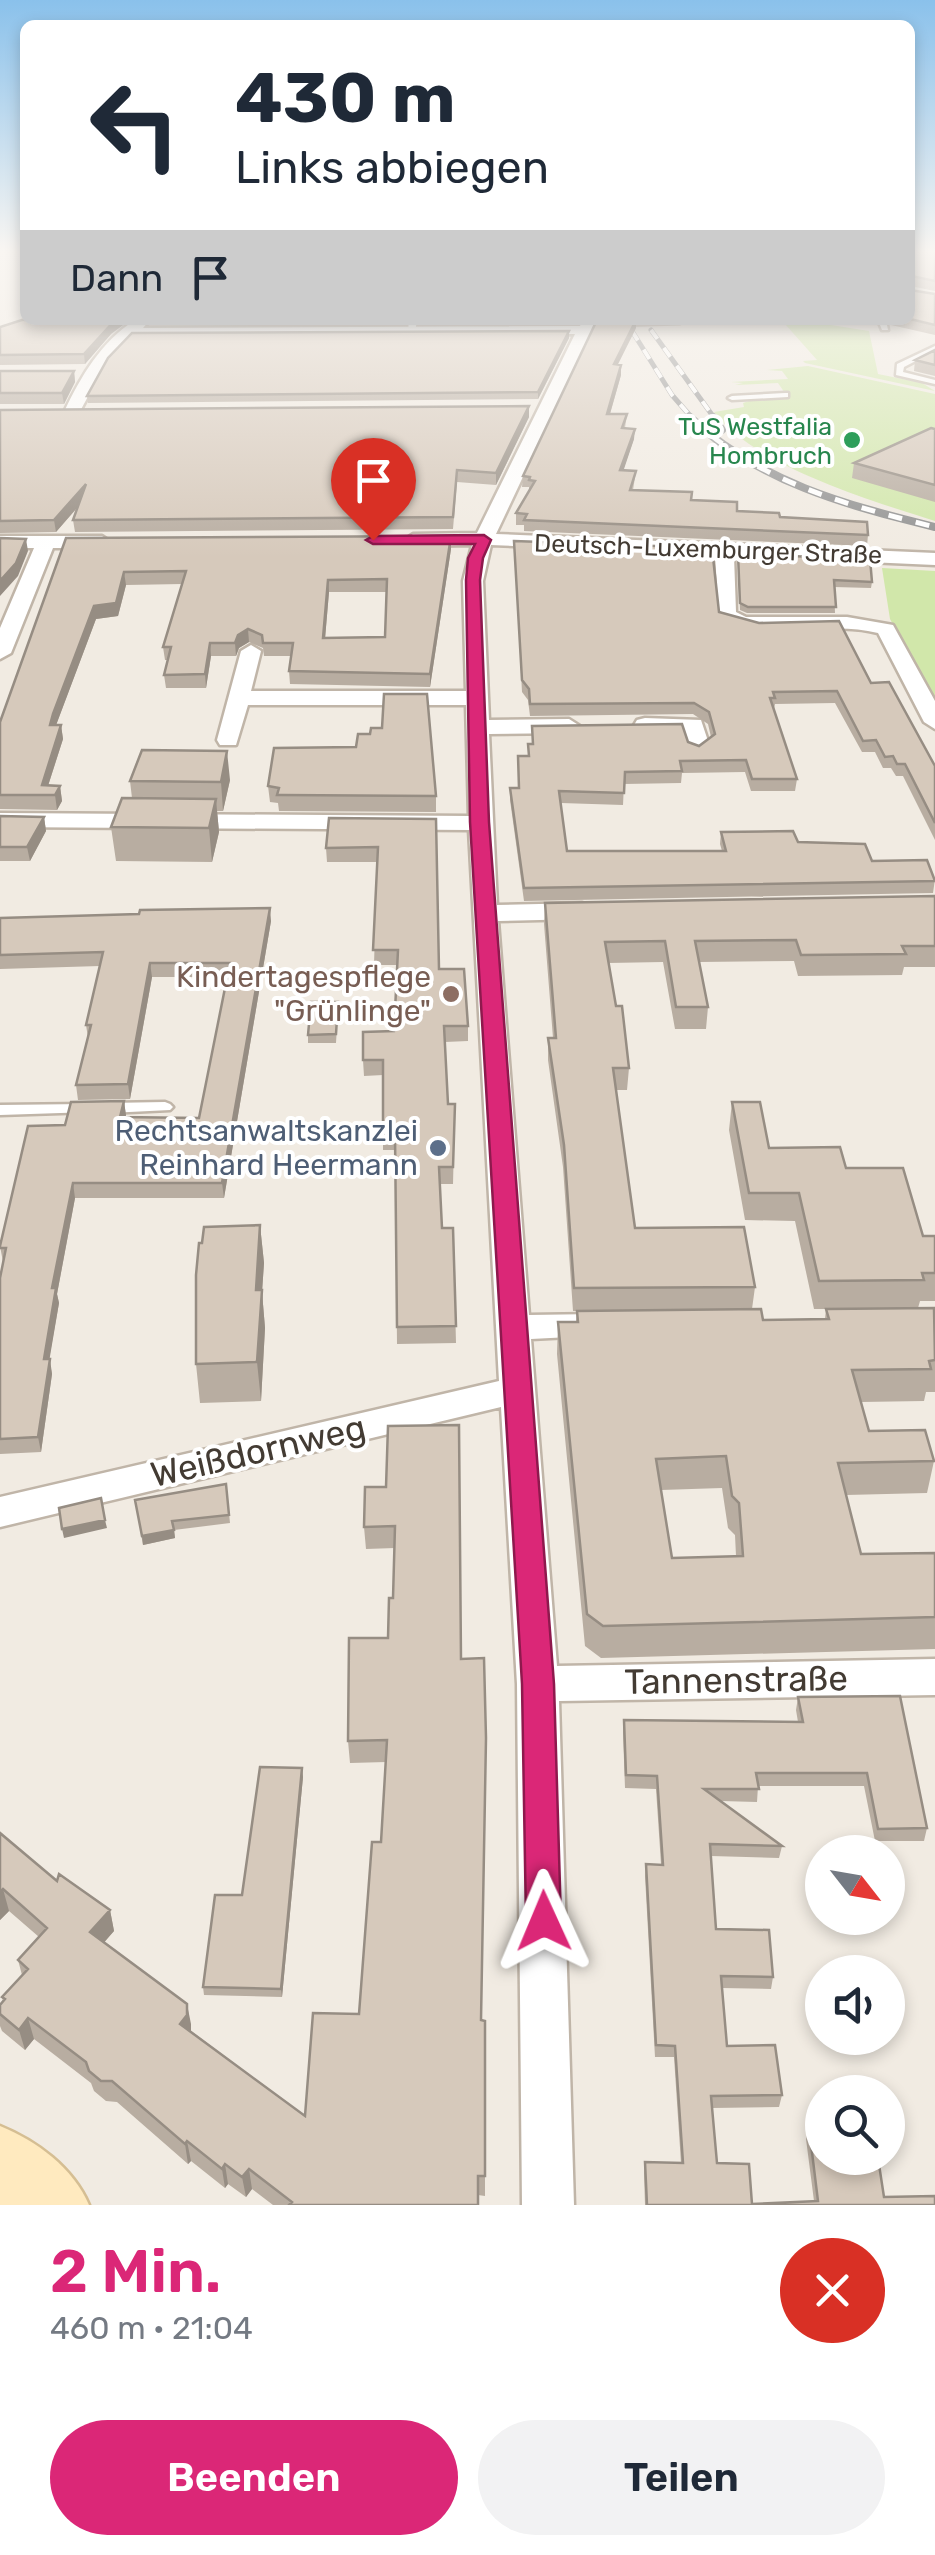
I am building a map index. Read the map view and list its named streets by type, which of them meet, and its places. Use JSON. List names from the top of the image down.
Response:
{
  "streets": {
    "street": ["Deutsch-Luxemburger Straße", "Weißdornweg", "Tannenstraße"]
  },
  "places": ["TuS Westfalia Hombruch", "Kindertagespflege \"Grünlinge\"", "Rechtsanwaltskanzlei Reinhard Heermann"],
  "north": "bottom right",
  "page": {
    "turn": ["430 m", "Links abbiegen"],
    "then": "Dann",
    "heading": ["2 Min.", "460 m · 21:04"],
    "buttons": ["Beenden", "Teilen"]
  }
}
